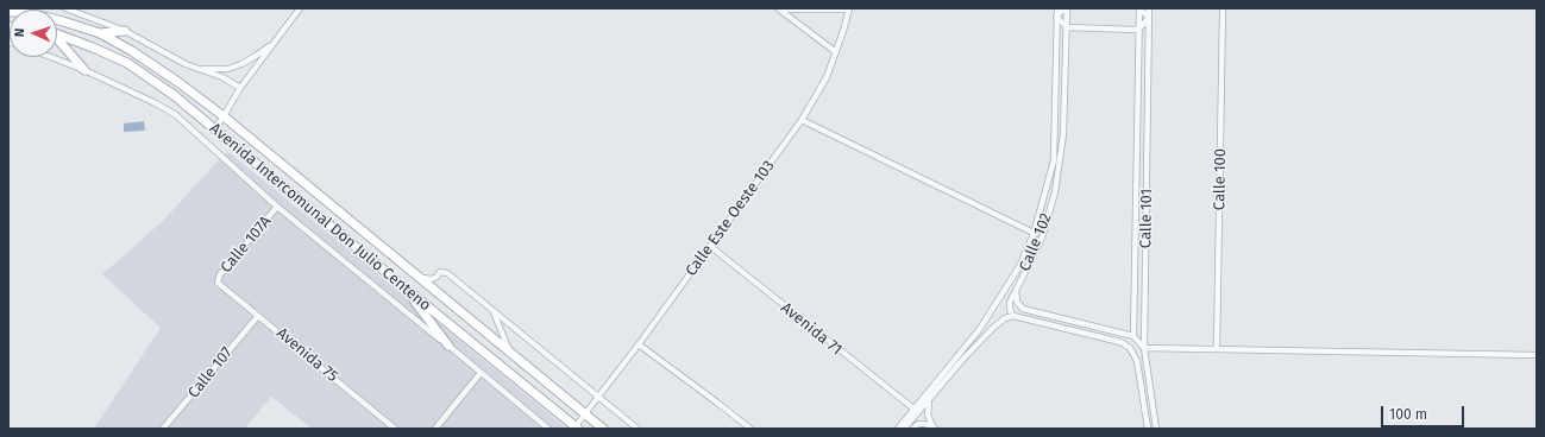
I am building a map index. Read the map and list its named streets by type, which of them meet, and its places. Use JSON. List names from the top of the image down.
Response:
{
  "streets": {
    "main road": ["Avenida Intercomunal Don Julio Centeno"],
    "street": [
      "Calle 100",
      "Calle Este Oeste 103",
      "Calle 101",
      "Calle 102",
      "Calle 107A",
      "Avenida 71",
      "Avenida 75",
      "Calle 107"
    ]
  },
  "crossings": [
    ["Avenida Intercomunal Don Julio Centeno", "Calle Este Oeste 103"],
    ["Avenida Intercomunal Don Julio Centeno", "Calle 107A"],
    ["Calle Este Oeste 103", "Avenida 71"],
    ["Calle 102", "Avenida 71"],
    ["Calle 107A", "Avenida 75"],
    ["Avenida 75", "Calle 107"]
  ],
  "scale_bar": "100 m",
  "north": "left"
}
